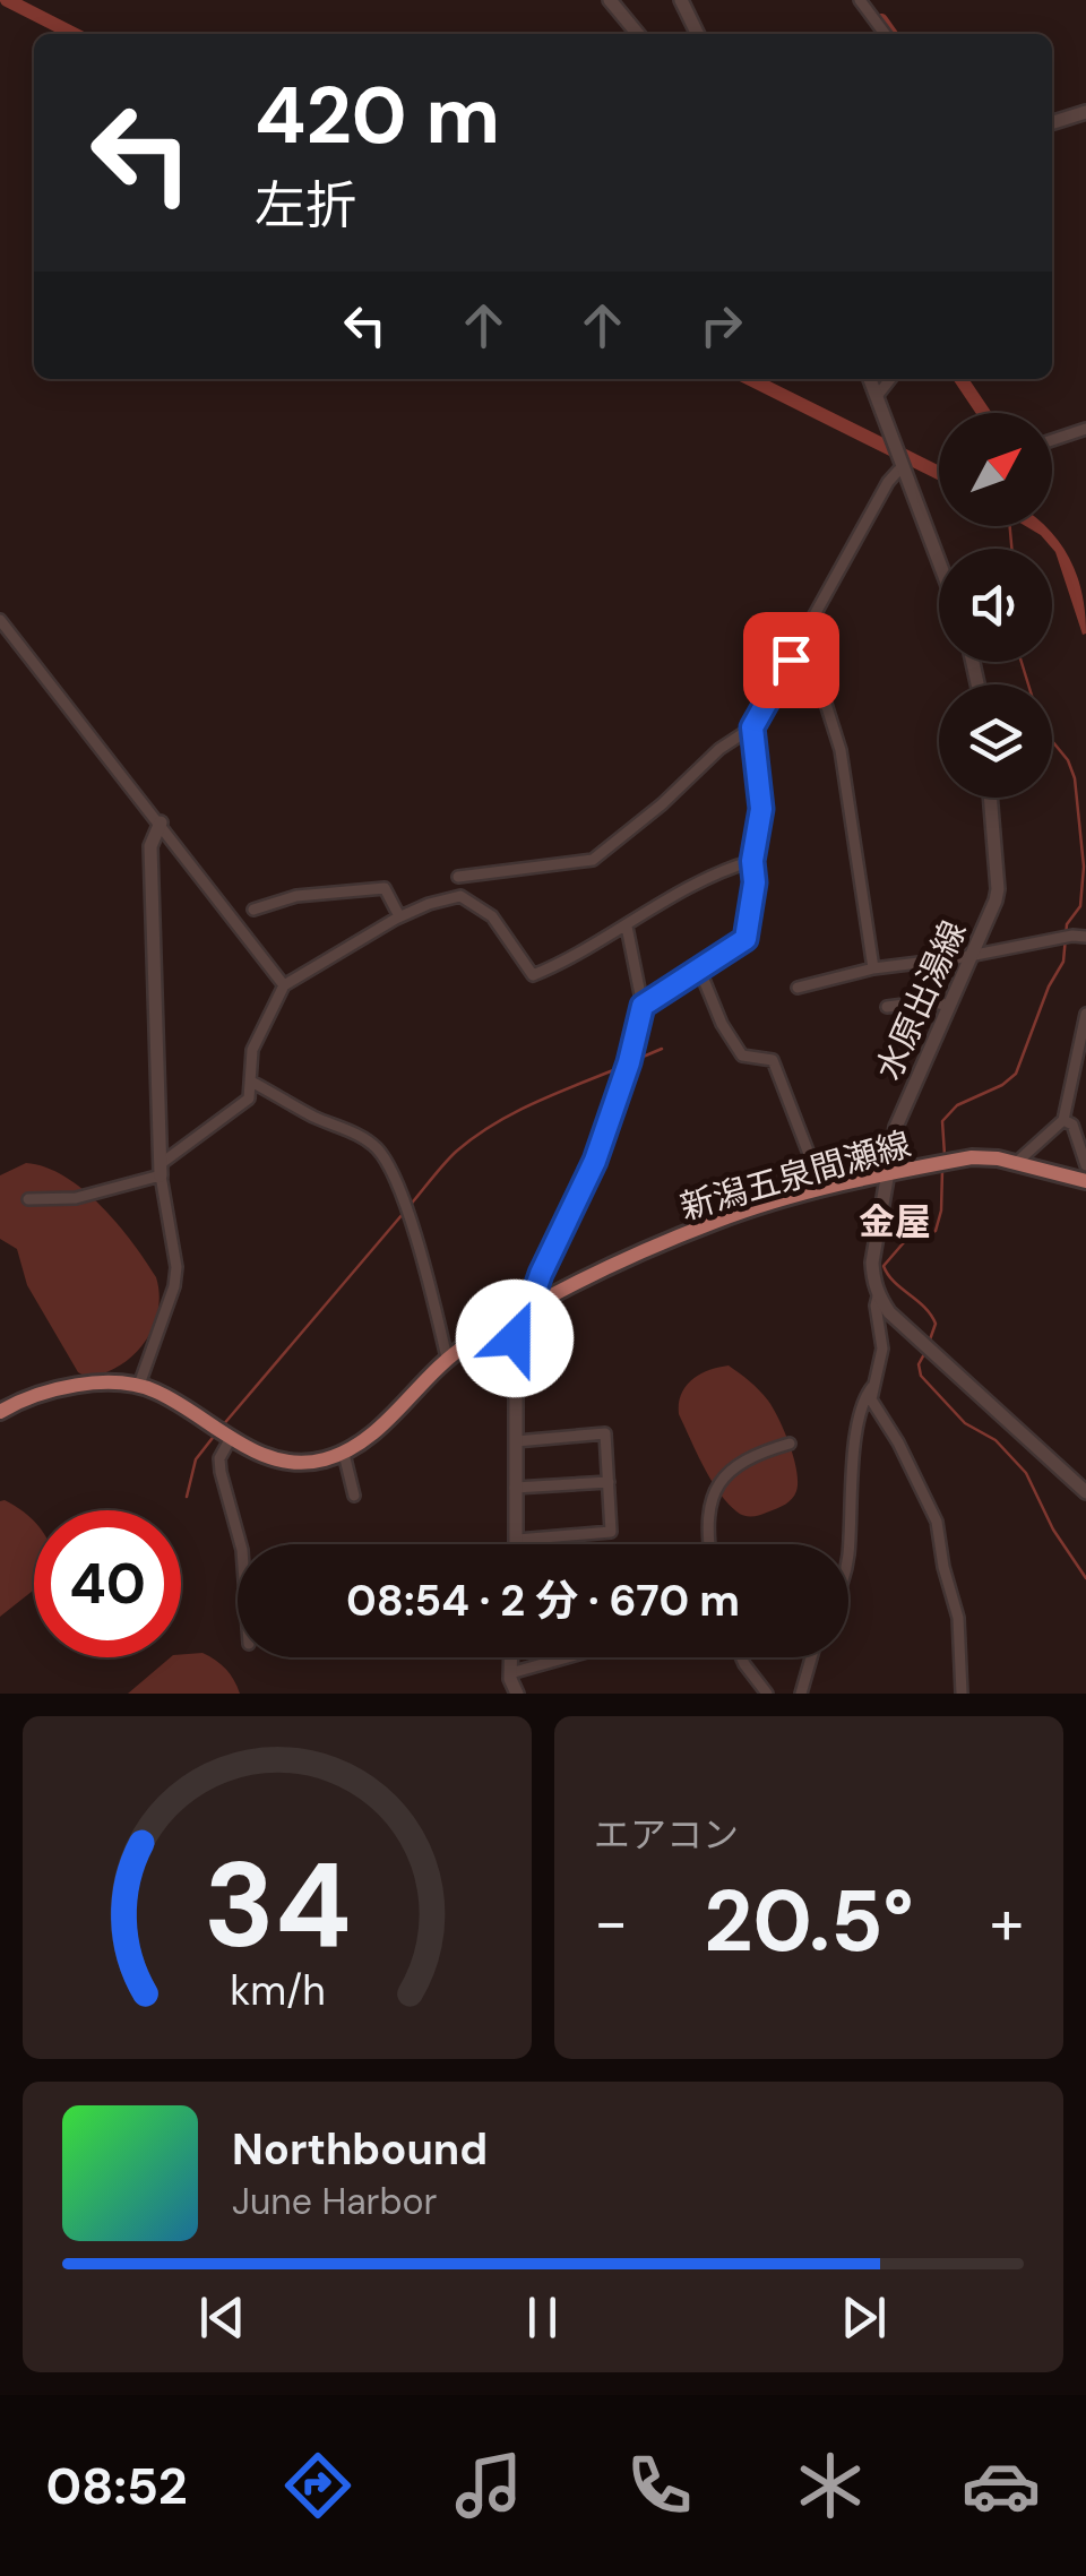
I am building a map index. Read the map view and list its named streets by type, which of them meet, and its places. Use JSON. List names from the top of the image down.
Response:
{
  "streets": {
    "main road": ["水原出湯線", "新潟五泉間瀬線"]
  },
  "crossings": [
    ["水原出湯線", "新潟五泉間瀬線"]
  ],
  "districts": ["金屋"],
  "north": "top right",
  "page": {
    "turn": ["420 m", "左折"],
    "limit": "40",
    "trip": "08:54 · 2 分 · 670 m",
    "tile": "エアコン",
    "heat": ["−", "20.5°", "+"],
    "song": ["Northbound", "June Harbor"],
    "tabs": "08:52",
    "gauge": ["34", "km/h"]
  }
}
